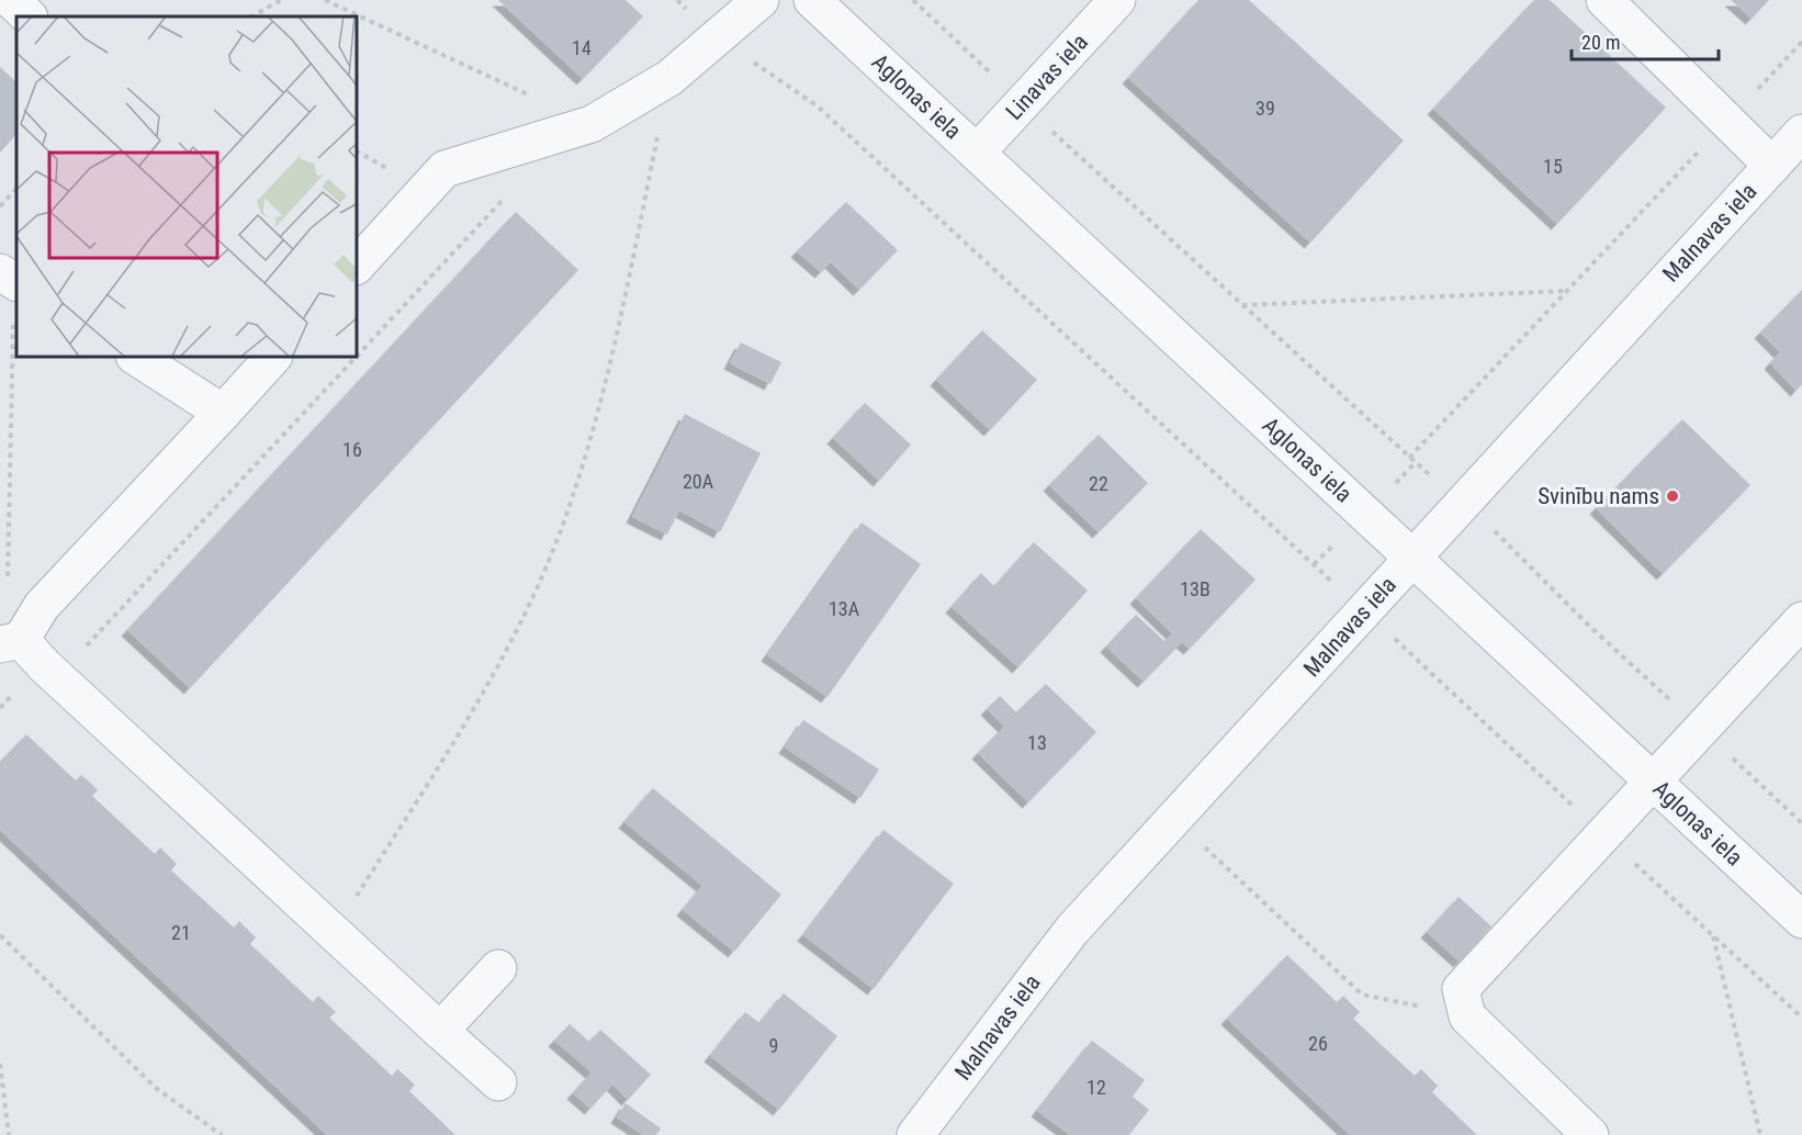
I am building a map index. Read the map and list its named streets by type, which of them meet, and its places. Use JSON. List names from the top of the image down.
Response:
{
  "streets": {
    "street": ["Linavas iela", "Aglonas iela", "Malnavas iela"]
  },
  "crossings": [
    ["Linavas iela", "Aglonas iela"],
    ["Aglonas iela", "Malnavas iela"]
  ],
  "places": ["Svinību nams"],
  "house_numbers": [
    "14",
    "39",
    "15",
    "16",
    "20A",
    "22",
    "13B",
    "13A",
    "13",
    "21",
    "26",
    "9",
    "12"
  ],
  "scale_bar": "20 m"
}
